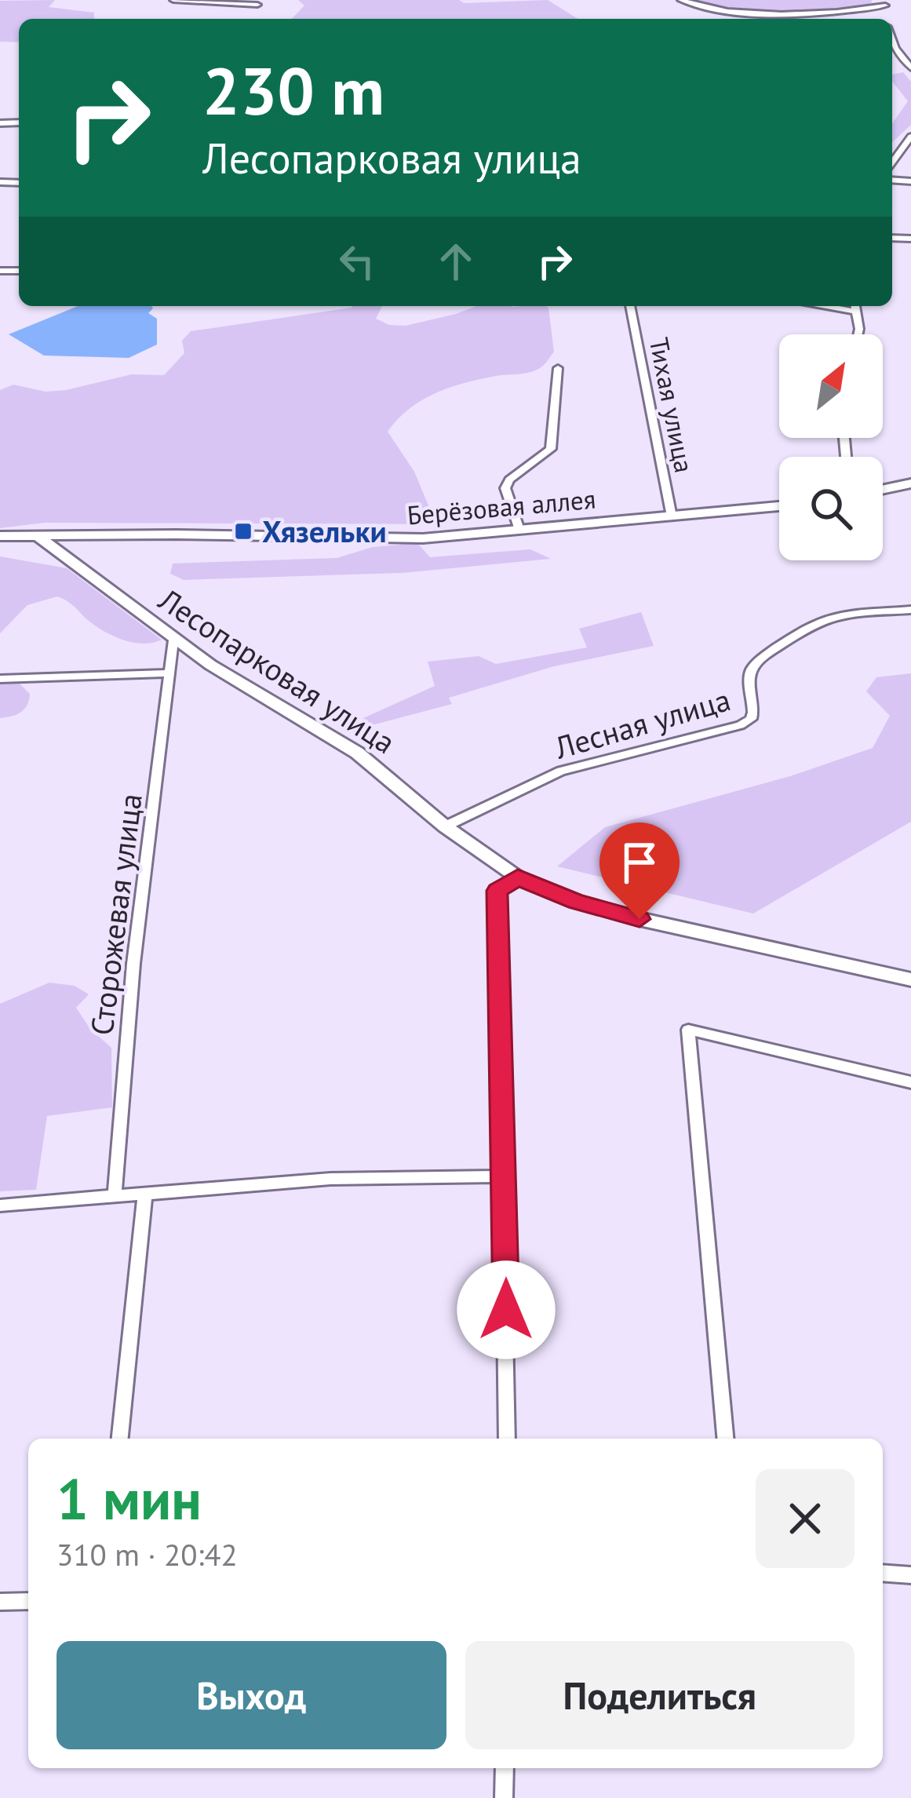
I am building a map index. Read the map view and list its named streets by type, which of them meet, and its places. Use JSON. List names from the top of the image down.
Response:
{
  "streets": {
    "street": [
      "Тихая улица",
      "Берёзовая аллея",
      "Лесопарковая улица",
      "Лесная улица",
      "Сторожевая улица"
    ]
  },
  "crossings": [
    ["Тихая улица", "Берёзовая аллея"],
    ["Берёзовая аллея", "Лесопарковая улица"],
    ["Лесопарковая улица", "Лесная улица"],
    ["Лесопарковая улица", "Сторожевая улица"]
  ],
  "places": {
    "transit": ["Хязельки"]
  },
  "north": "top right",
  "page": {
    "turn": ["230 m", "Лесопарковая улица"],
    "heading": ["1 мин", "310 m · 20:42"],
    "buttons": ["Выход", "Поделиться"]
  }
}
